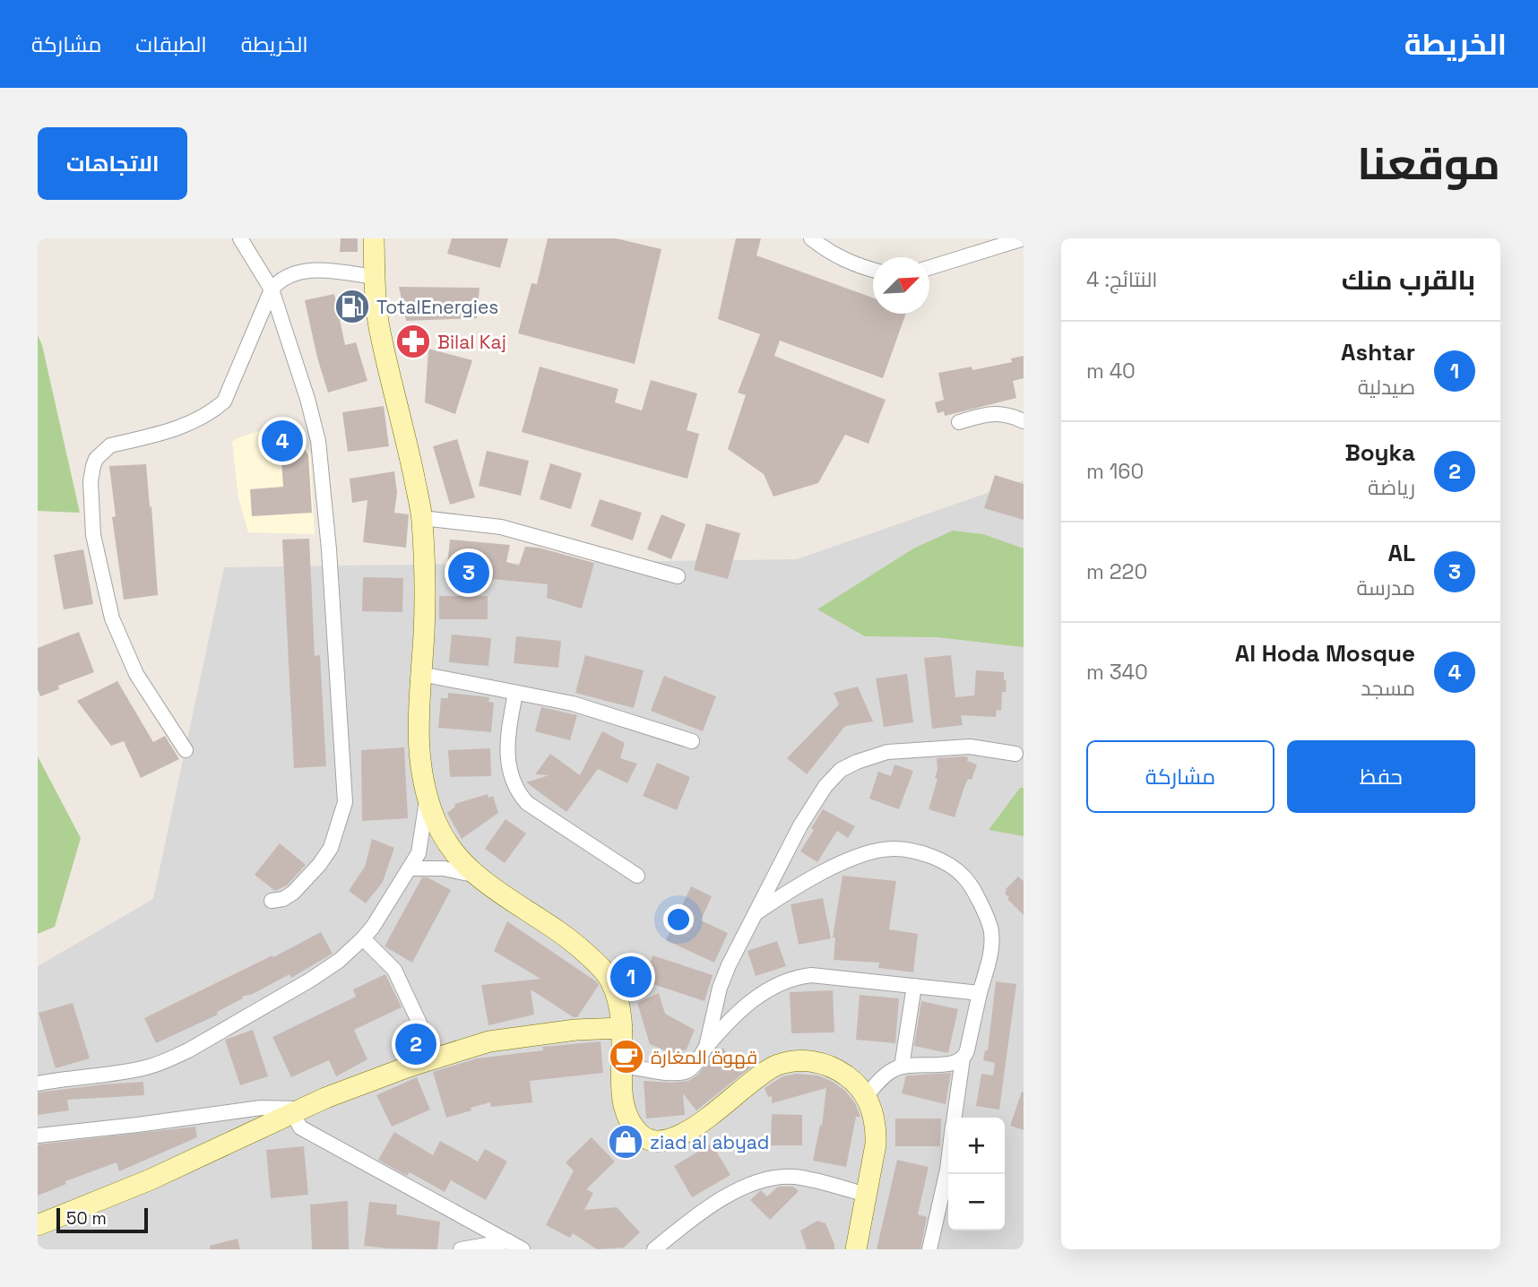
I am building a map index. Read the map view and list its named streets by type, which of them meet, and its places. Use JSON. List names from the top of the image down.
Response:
{
  "places": {
    "fuel station": ["TotalEnergies"],
    "pharmacy": ["Bilal Kaj"],
    "cafe": ["قهوة المغارة"],
    "shop": ["ziad al abyad"]
  },
  "scale_bar": "50 m",
  "north": "top right",
  "page": {
    "header": "الخريطة",
    "nav": ["الخريطة", "الطبقات", "مشاركة"],
    "title": "موقعنا",
    "buttons": [
      "الاتجاهات",
      ["حفظ", "مشاركة"]
    ],
    "heading": ["بالقرب منك", "النتائج: 4"],
    "list": [
      {
        "mark": "1",
        "name": "Ashtar",
        "note": "صيدلية",
        "value": "40 m"
      },
      {
        "mark": "2",
        "name": "Boyka",
        "note": "رياضة",
        "value": "160 m"
      },
      {
        "mark": "3",
        "name": "AL",
        "note": "مدرسة",
        "value": "220 m"
      },
      {
        "mark": "4",
        "name": "Al Hoda Mosque",
        "note": "مسجد",
        "value": "340 m"
      }
    ],
    "pins": [
      "4",
      "3",
      "1",
      "2"
    ],
    "map_buttons": ["+", "−"],
    "scale": "50 m"
  }
}
